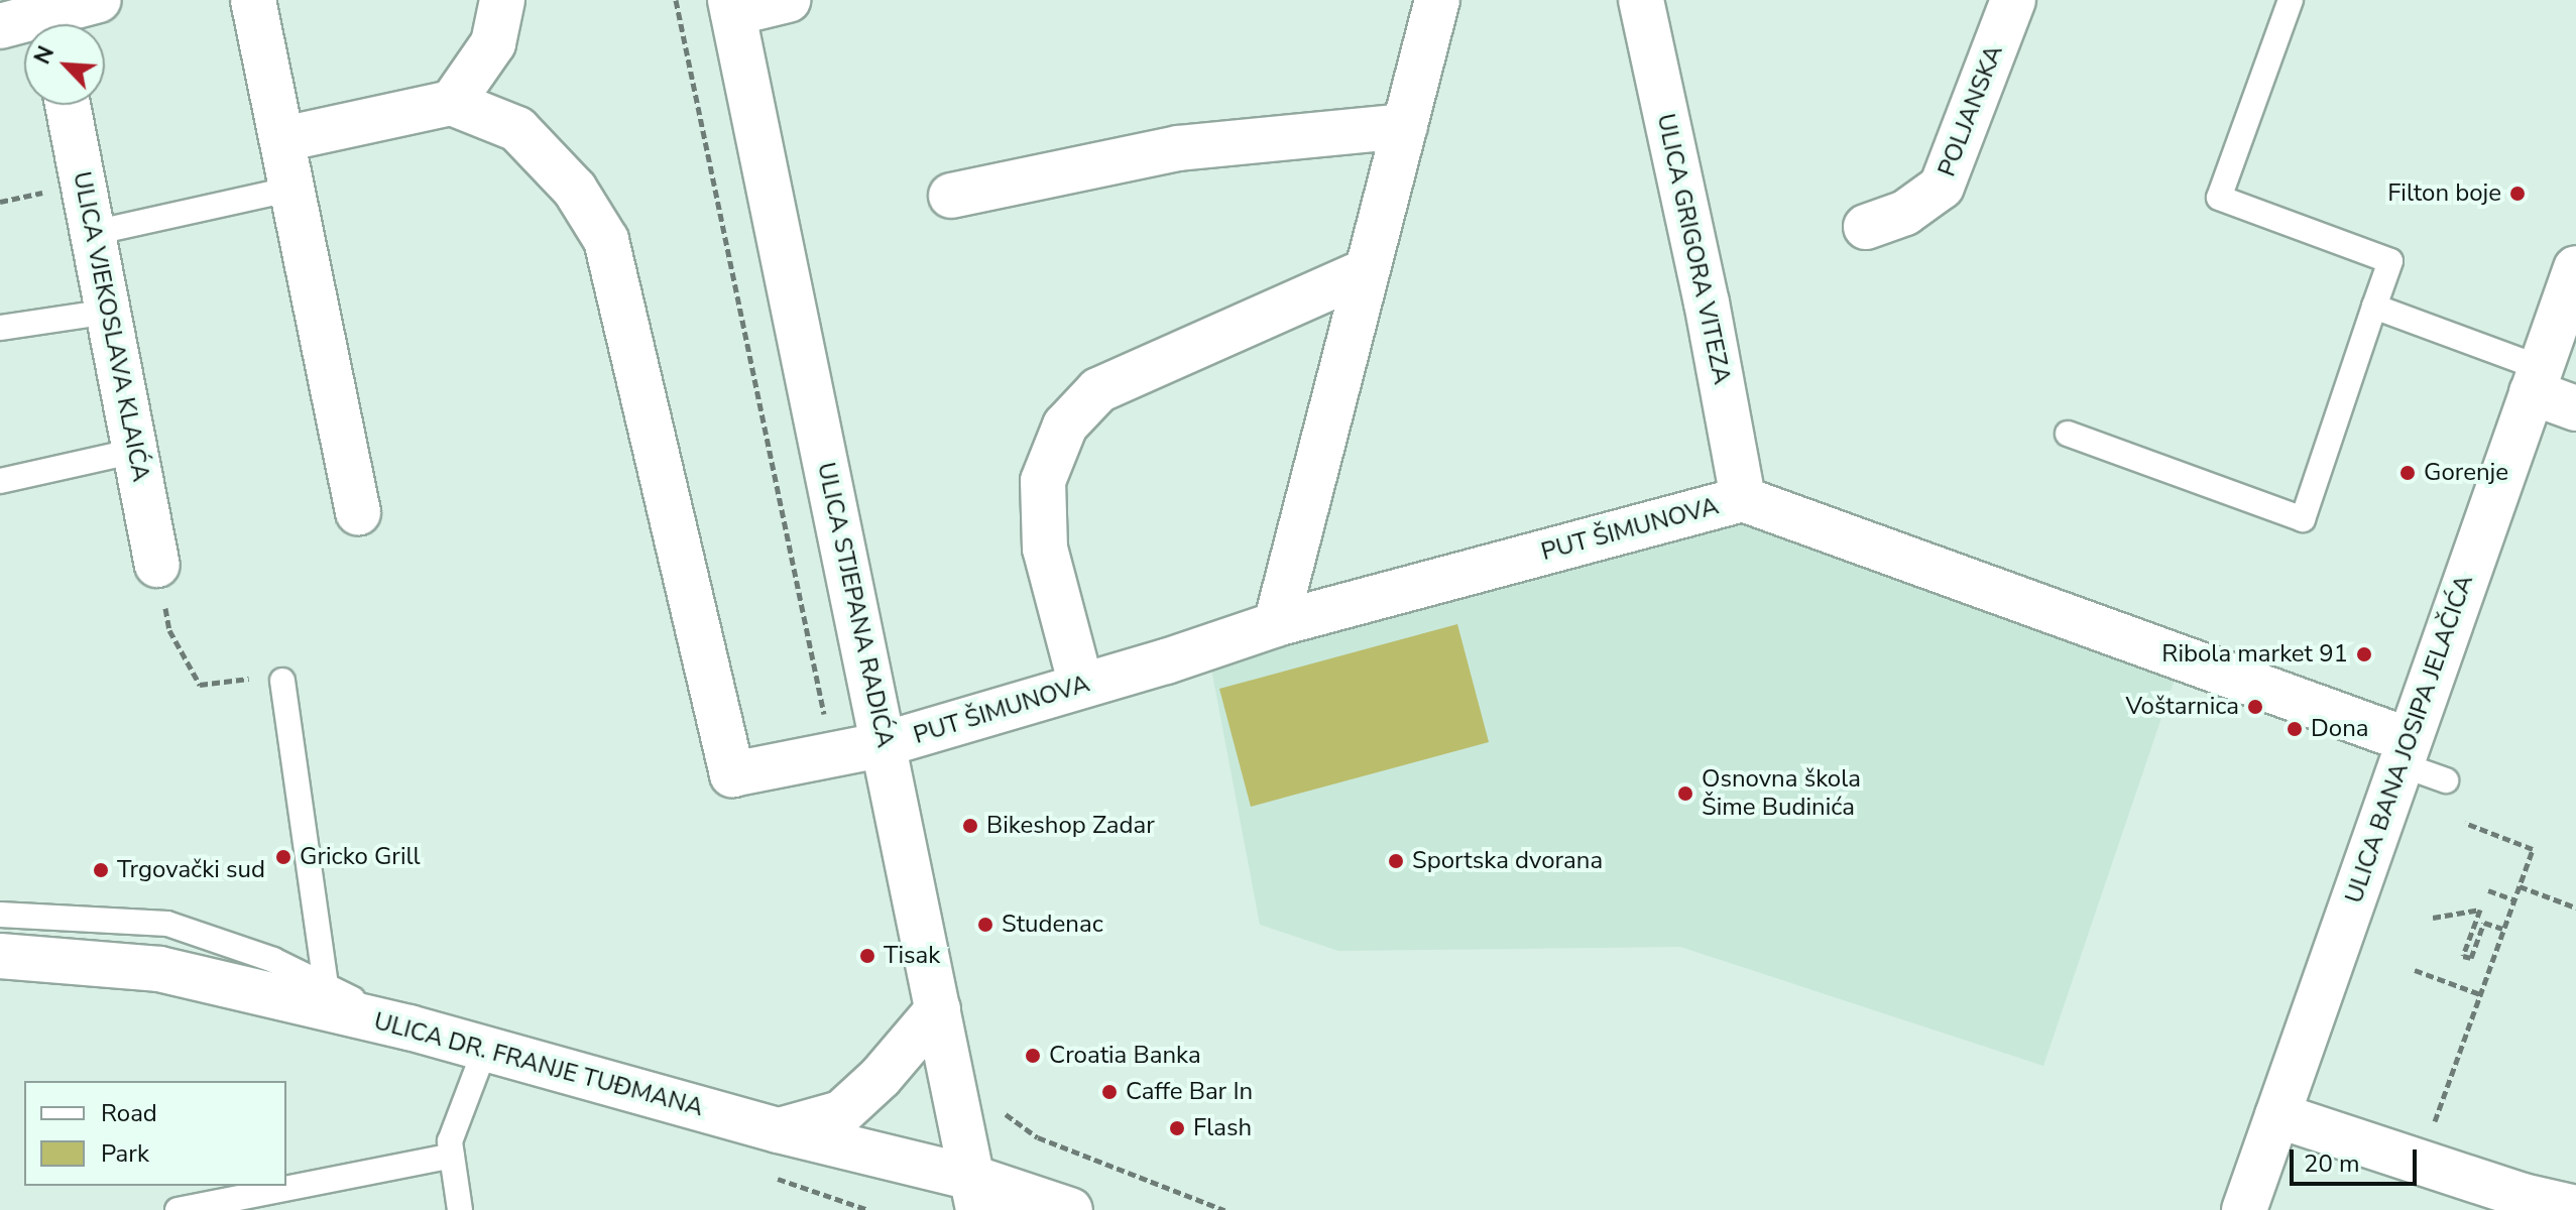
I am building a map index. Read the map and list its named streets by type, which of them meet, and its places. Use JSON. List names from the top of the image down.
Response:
{
  "streets": {
    "street": [
      "POLJANSKA",
      "ULICA GRIGORA VITEZA",
      "ULICA VJEKOSLAVA KLAIĆA",
      "PUT ŠIMUNOVA",
      "ULICA STJEPANA RADIĆA",
      "ULICA BANA JOSIPA JELAČIĆA",
      "ULICA DR. FRANJE TUĐMANA"
    ]
  },
  "crossings": [
    ["ULICA GRIGORA VITEZA", "PUT ŠIMUNOVA"],
    ["PUT ŠIMUNOVA", "ULICA STJEPANA RADIĆA"],
    ["PUT ŠIMUNOVA", "ULICA BANA JOSIPA JELAČIĆA"],
    ["ULICA STJEPANA RADIĆA", "ULICA DR. FRANJE TUĐMANA"]
  ],
  "places": [
    "Filton boje",
    "Gorenje",
    "Ribola market 91",
    "Voštarnica",
    "Dona",
    "Osnovna škola Šime Budinića",
    "Bikeshop Zadar",
    "Gricko Grill",
    "Sportska dvorana",
    "Trgovački sud",
    "Studenac",
    "Tisak",
    "Croatia Banka",
    "Caffe Bar In",
    "Flash"
  ],
  "legend": ["Road", "Park"],
  "scale_bar": "20 m",
  "north": "top left"
}
